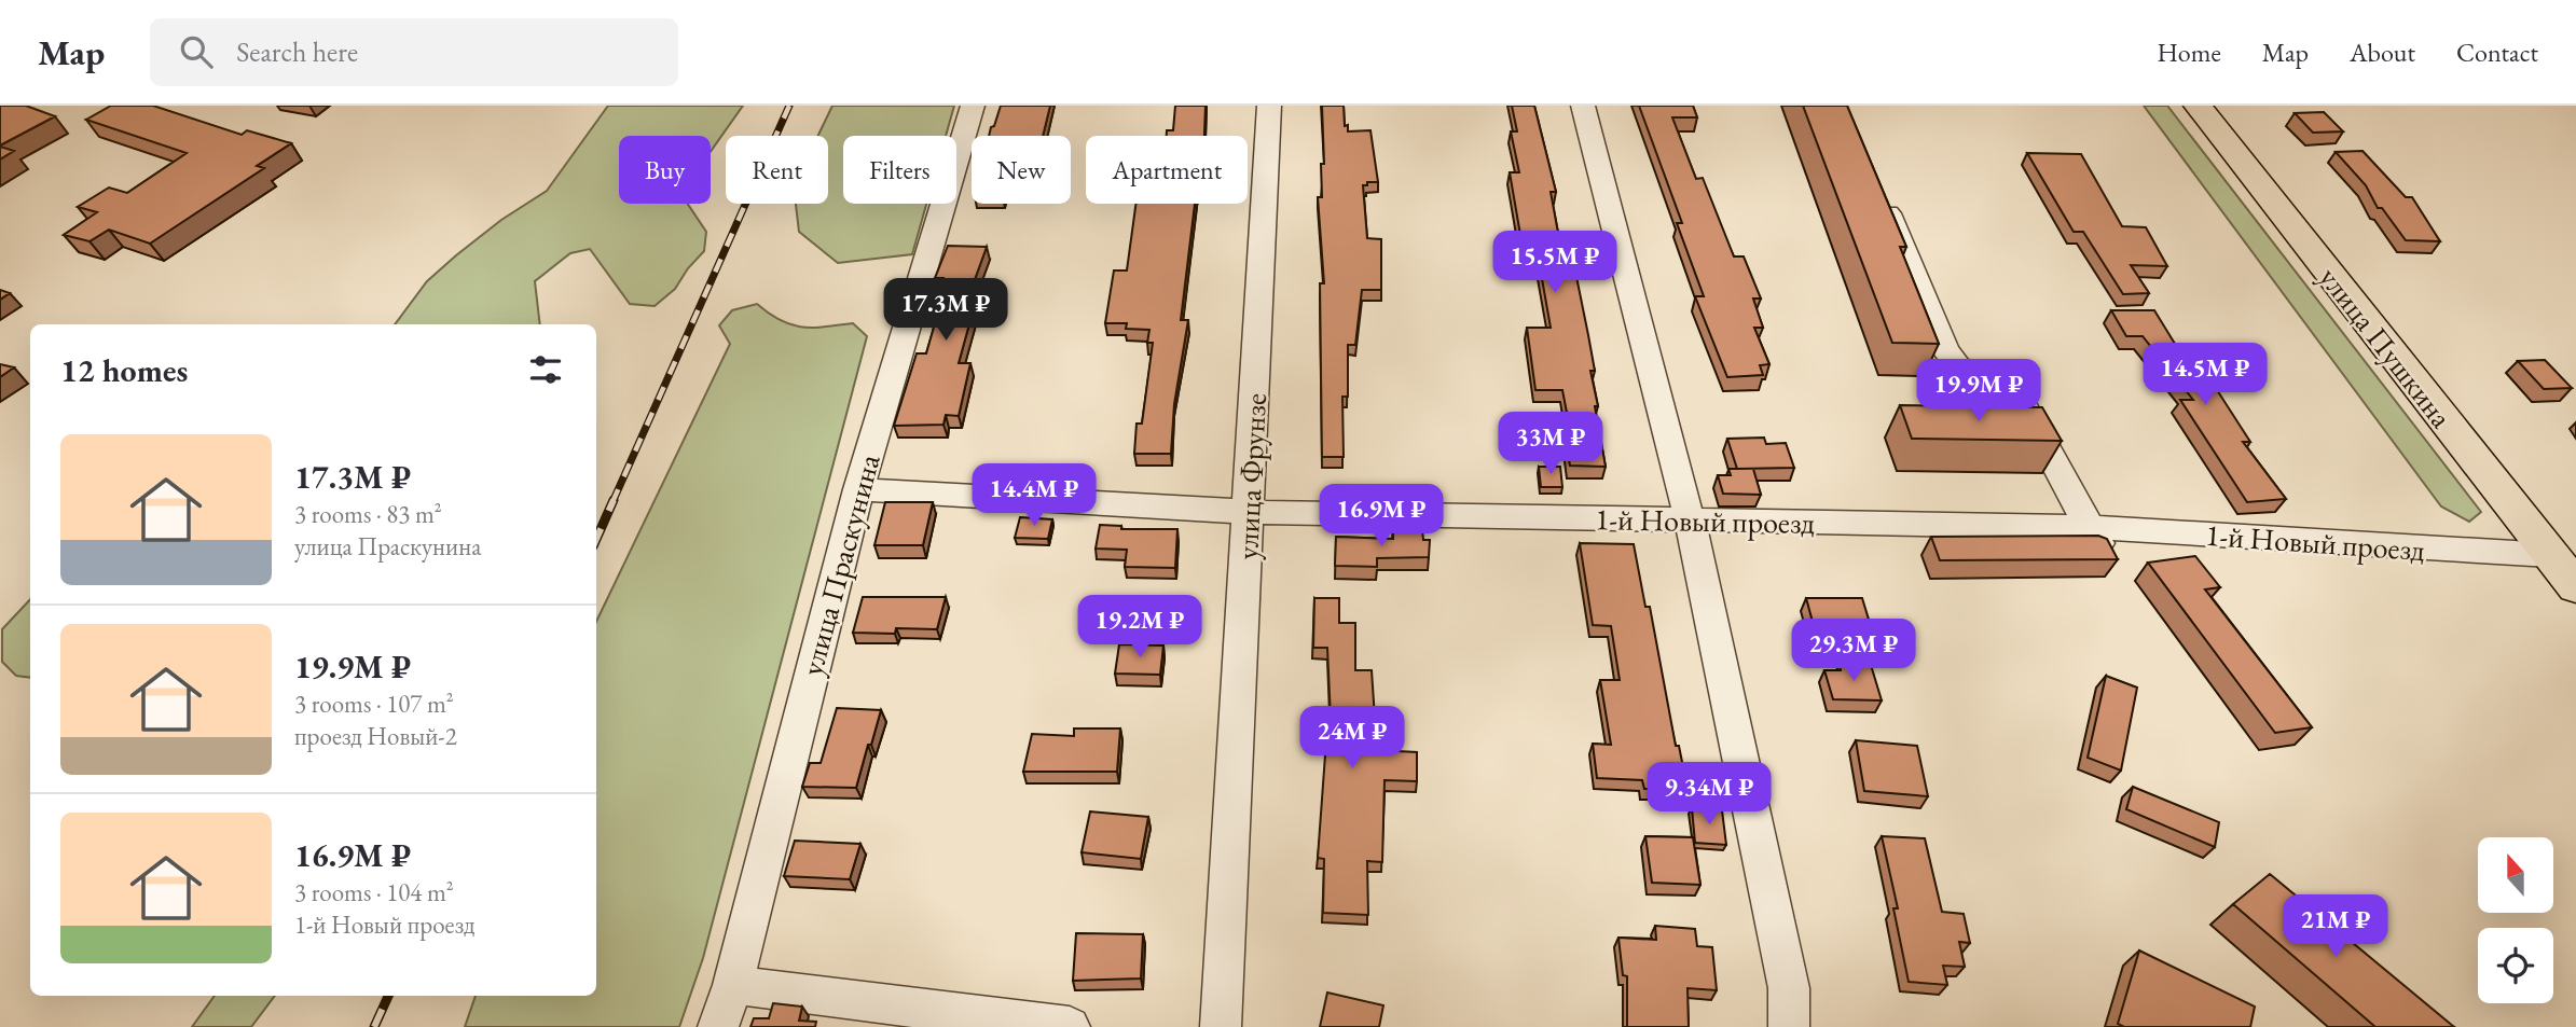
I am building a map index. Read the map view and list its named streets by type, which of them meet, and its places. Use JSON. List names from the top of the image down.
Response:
{
  "streets": {
    "main road": ["улица Пушкина"],
    "street": ["улица Фрунзе", "1-й Новый проезд", "улица Праскунина"]
  },
  "crossings": [
    ["улица Пушкина", "1-й Новый проезд"],
    ["улица Фрунзе", "1-й Новый проезд"],
    ["1-й Новый проезд", "улица Праскунина"]
  ],
  "north": "top",
  "page": {
    "header": "Map",
    "search": "Search here",
    "nav": [
      "Home",
      "Map",
      "About",
      "Contact"
    ],
    "chip": [
      "Buy",
      "Rent",
      "Filters",
      "New",
      "Apartment"
    ],
    "price": [
      "15.5M ₽",
      "17.3M ₽",
      "14.5M ₽",
      "19.9M ₽",
      "33M ₽",
      "14.4M ₽",
      "16.9M ₽",
      "19.2M ₽",
      "29.3M ₽",
      "24M ₽",
      "9.34M ₽",
      "21M ₽"
    ],
    "heading": "12 homes",
    "list": [
      {
        "name": "17.3M ₽",
        "note": "3 rooms · 83 m² · улица Праскунина"
      },
      {
        "name": "19.9M ₽",
        "note": "3 rooms · 107 m² · проезд Новый-2"
      },
      {
        "name": "16.9M ₽",
        "note": "3 rooms · 104 m² · 1-й Новый проезд"
      }
    ]
  }
}
